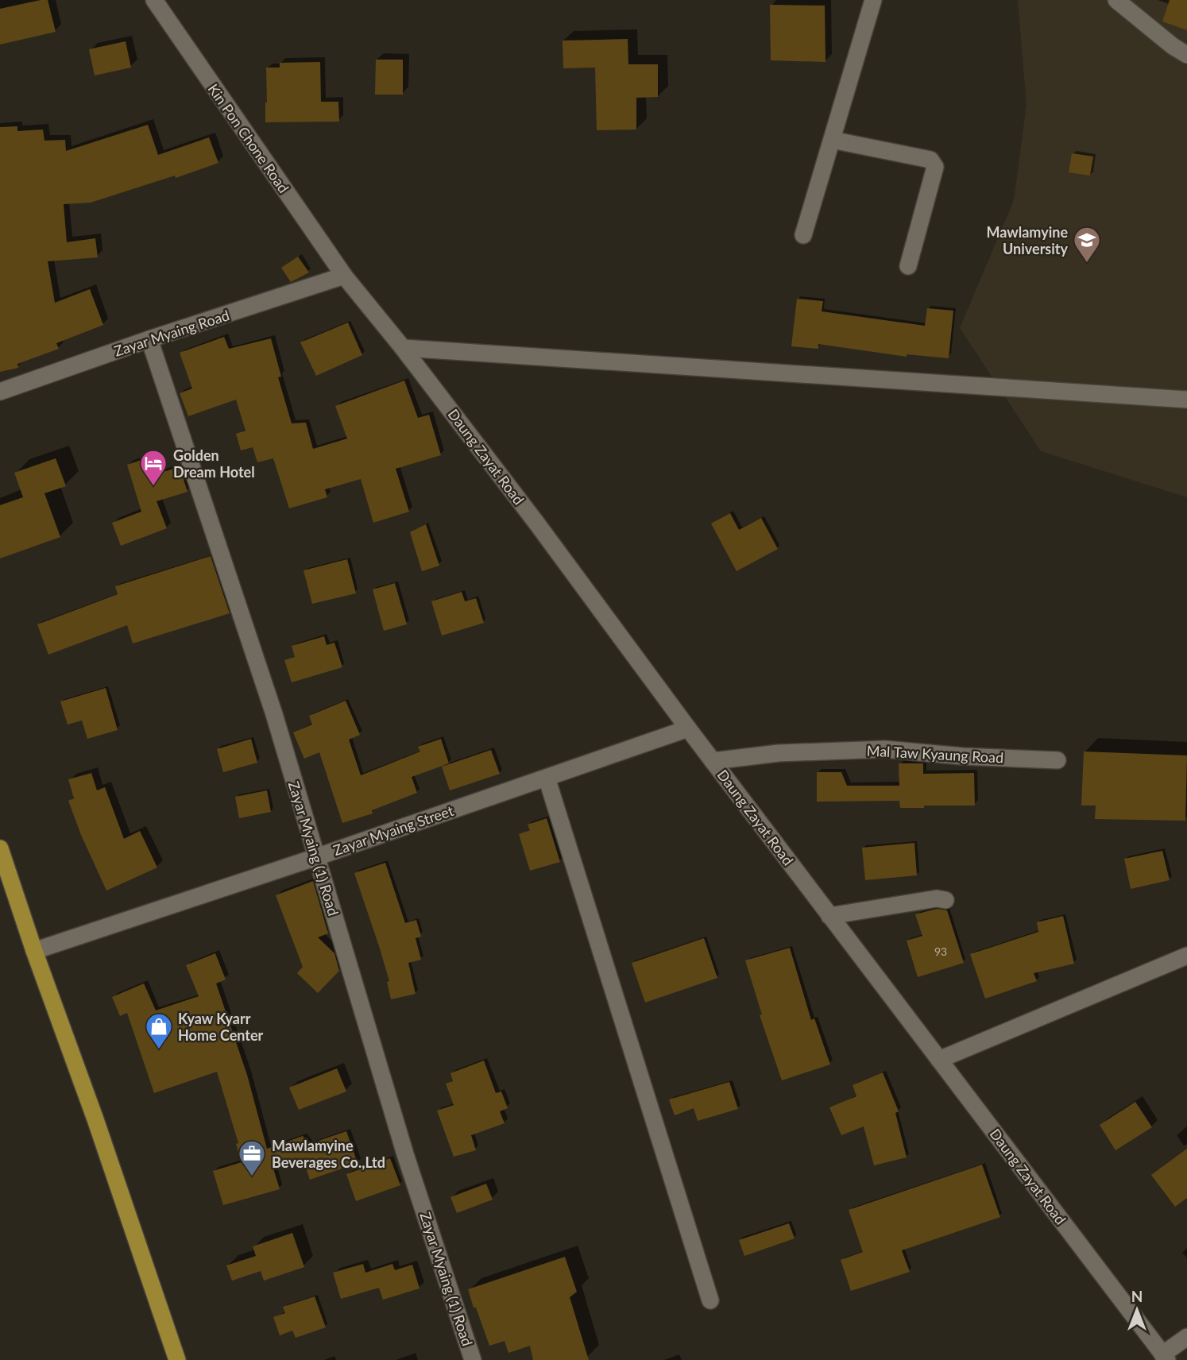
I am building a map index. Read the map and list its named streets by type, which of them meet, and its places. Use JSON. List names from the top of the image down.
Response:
{
  "streets": {
    "street": [
      "Kin Pon Chone Road",
      "Zayar Myaing Road",
      "Daung Zayat Road",
      "Mal Taw Kyaung Road",
      "Zayar Myaing Street",
      "Zayar Myaing (1) Road"
    ]
  },
  "crossings": [
    ["Kin Pon Chone Road", "Zayar Myaing Road"],
    ["Kin Pon Chone Road", "Daung Zayat Road"],
    ["Zayar Myaing Road", "Daung Zayat Road"],
    ["Zayar Myaing Road", "Zayar Myaing (1) Road"],
    ["Daung Zayat Road", "Mal Taw Kyaung Road"],
    ["Daung Zayat Road", "Zayar Myaing Street"],
    ["Zayar Myaing Street", "Zayar Myaing (1) Road"]
  ],
  "places": {
    "school or university": ["Mawlamyine University"],
    "hotel": ["Golden Dream Hotel"],
    "shop": ["Kyaw Kyarr Home Center"],
    "office": ["Mawlamyine Beverages Co.,Ltd"]
  },
  "house_numbers": ["93"],
  "north": "top"
}
